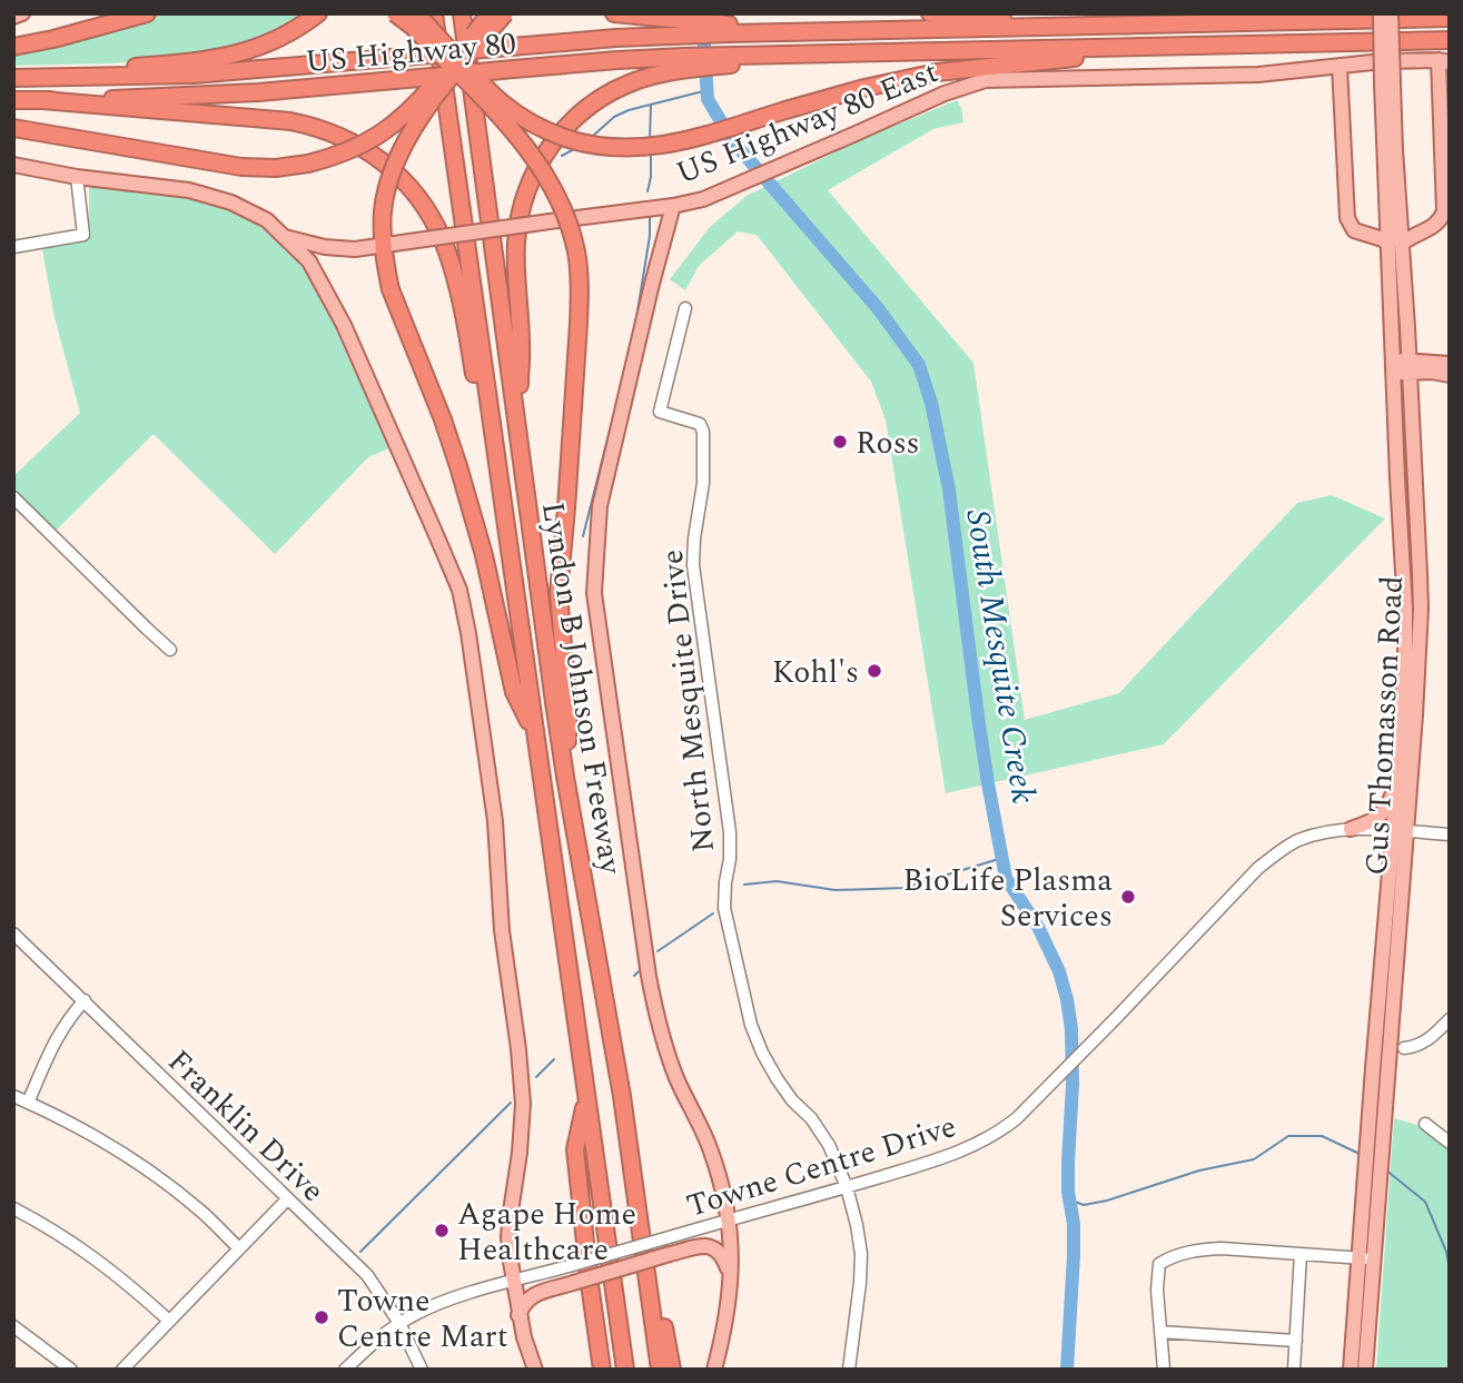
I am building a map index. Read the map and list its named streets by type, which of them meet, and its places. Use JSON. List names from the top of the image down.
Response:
{
  "streets": {
    "highway": ["US Highway 80", "Lyndon B Johnson Freeway"],
    "main road": ["US Highway 80 East", "Gus Thomasson Road"],
    "street": ["North Mesquite Drive", "Franklin Drive", "Towne Centre Drive"]
  },
  "crossings": [
    ["US Highway 80 East", "Lyndon B Johnson Freeway"],
    ["Lyndon B Johnson Freeway", "Towne Centre Drive"],
    ["North Mesquite Drive", "Towne Centre Drive"],
    ["Gus Thomasson Road", "Towne Centre Drive"],
    ["Franklin Drive", "Towne Centre Drive"]
  ],
  "water": ["South Mesquite Creek"],
  "places": [
    "Ross",
    "Kohl's",
    "BioLife Plasma Services",
    "Agape Home Healthcare",
    "Towne Centre Mart"
  ]
}
